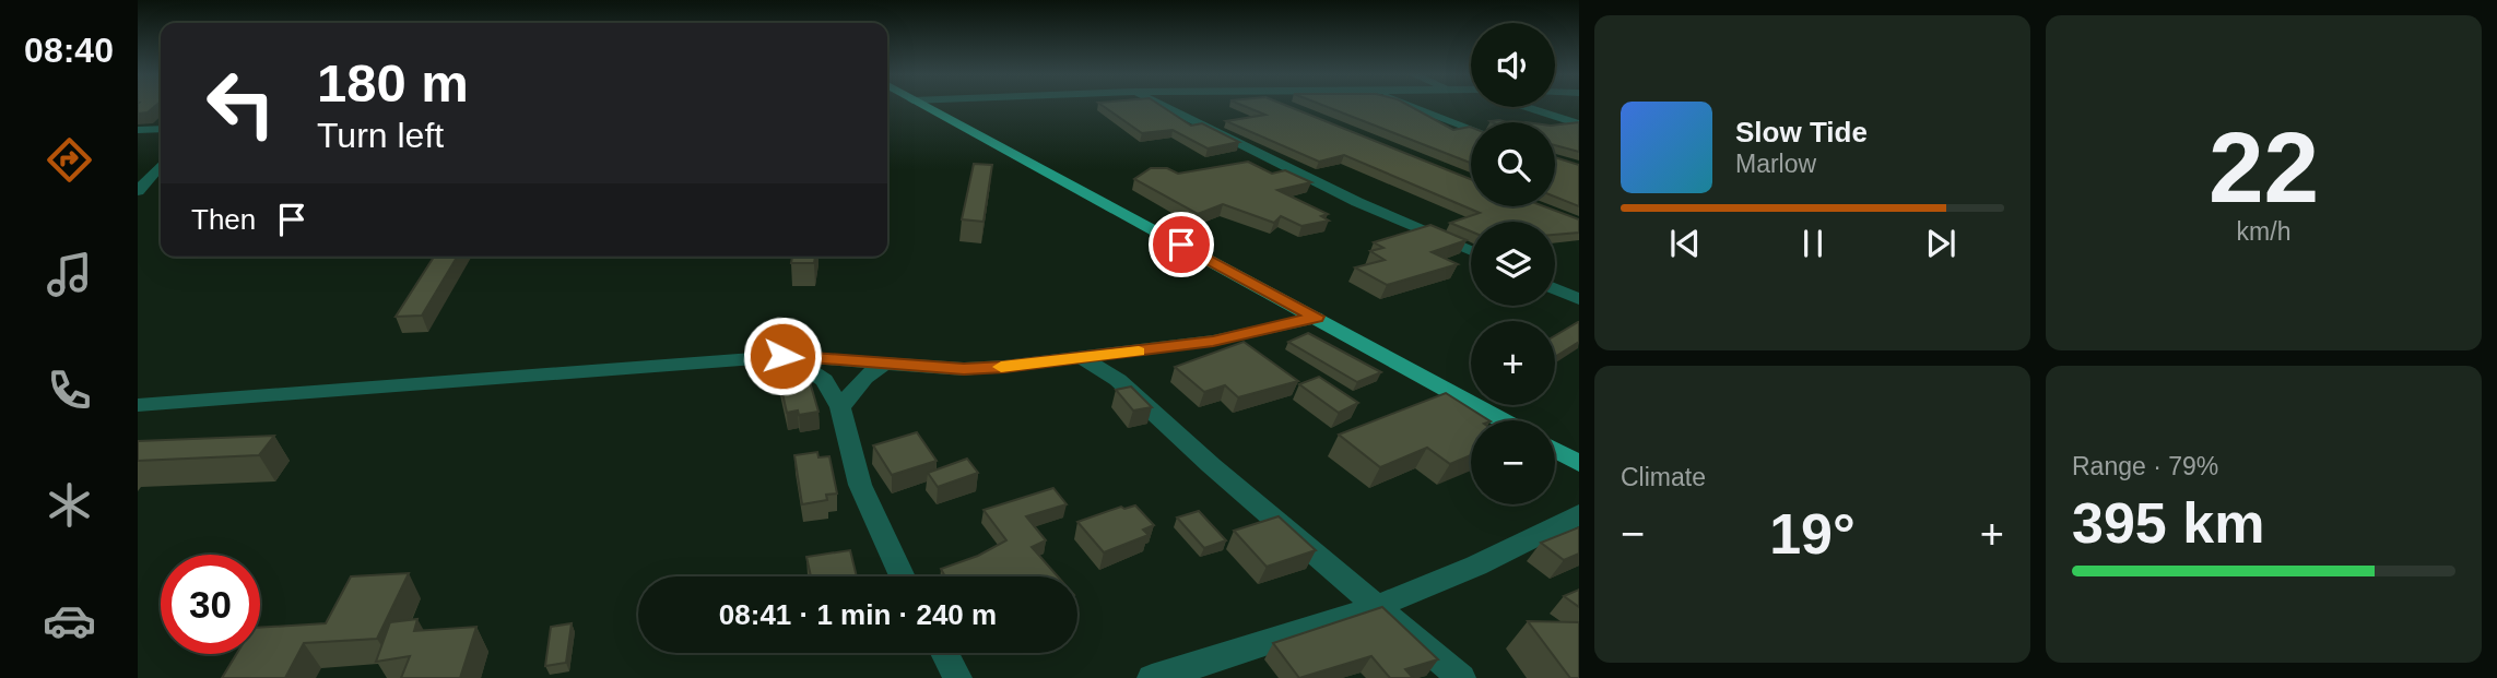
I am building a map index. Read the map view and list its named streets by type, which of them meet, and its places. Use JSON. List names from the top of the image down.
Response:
{
  "page": {
    "tabs": "08:40",
    "tile": [
      ["22", "km/h"],
      "Climate",
      ["Range · 79%", "395 km"]
    ],
    "map_buttons": ["+", "−"],
    "turn": ["180 m", "Turn left"],
    "song": ["Slow Tide", "Marlow"],
    "then": "Then",
    "heat": ["−", "19°", "+"],
    "limit": "30",
    "trip": "08:41 · 1 min · 240 m"
  }
}
